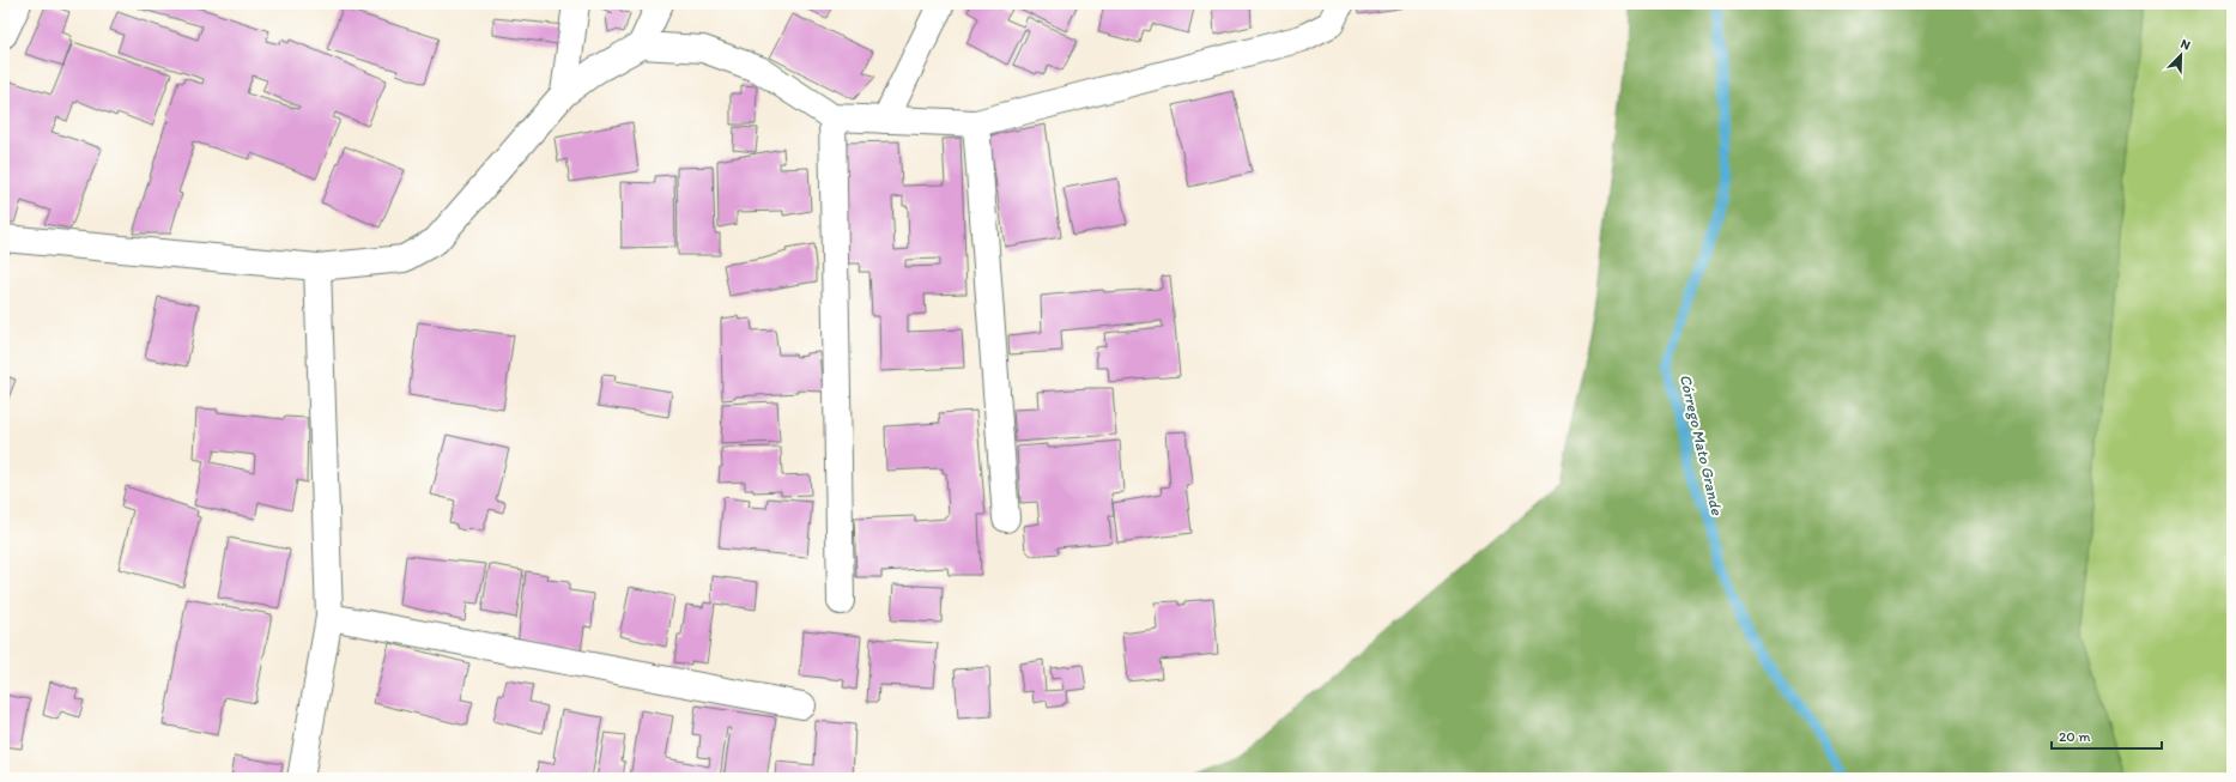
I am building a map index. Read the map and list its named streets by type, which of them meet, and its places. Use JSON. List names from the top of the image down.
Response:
{
  "water": ["Córrego Mato Grande"],
  "scale_bar": "20 m",
  "north": "top right"
}
